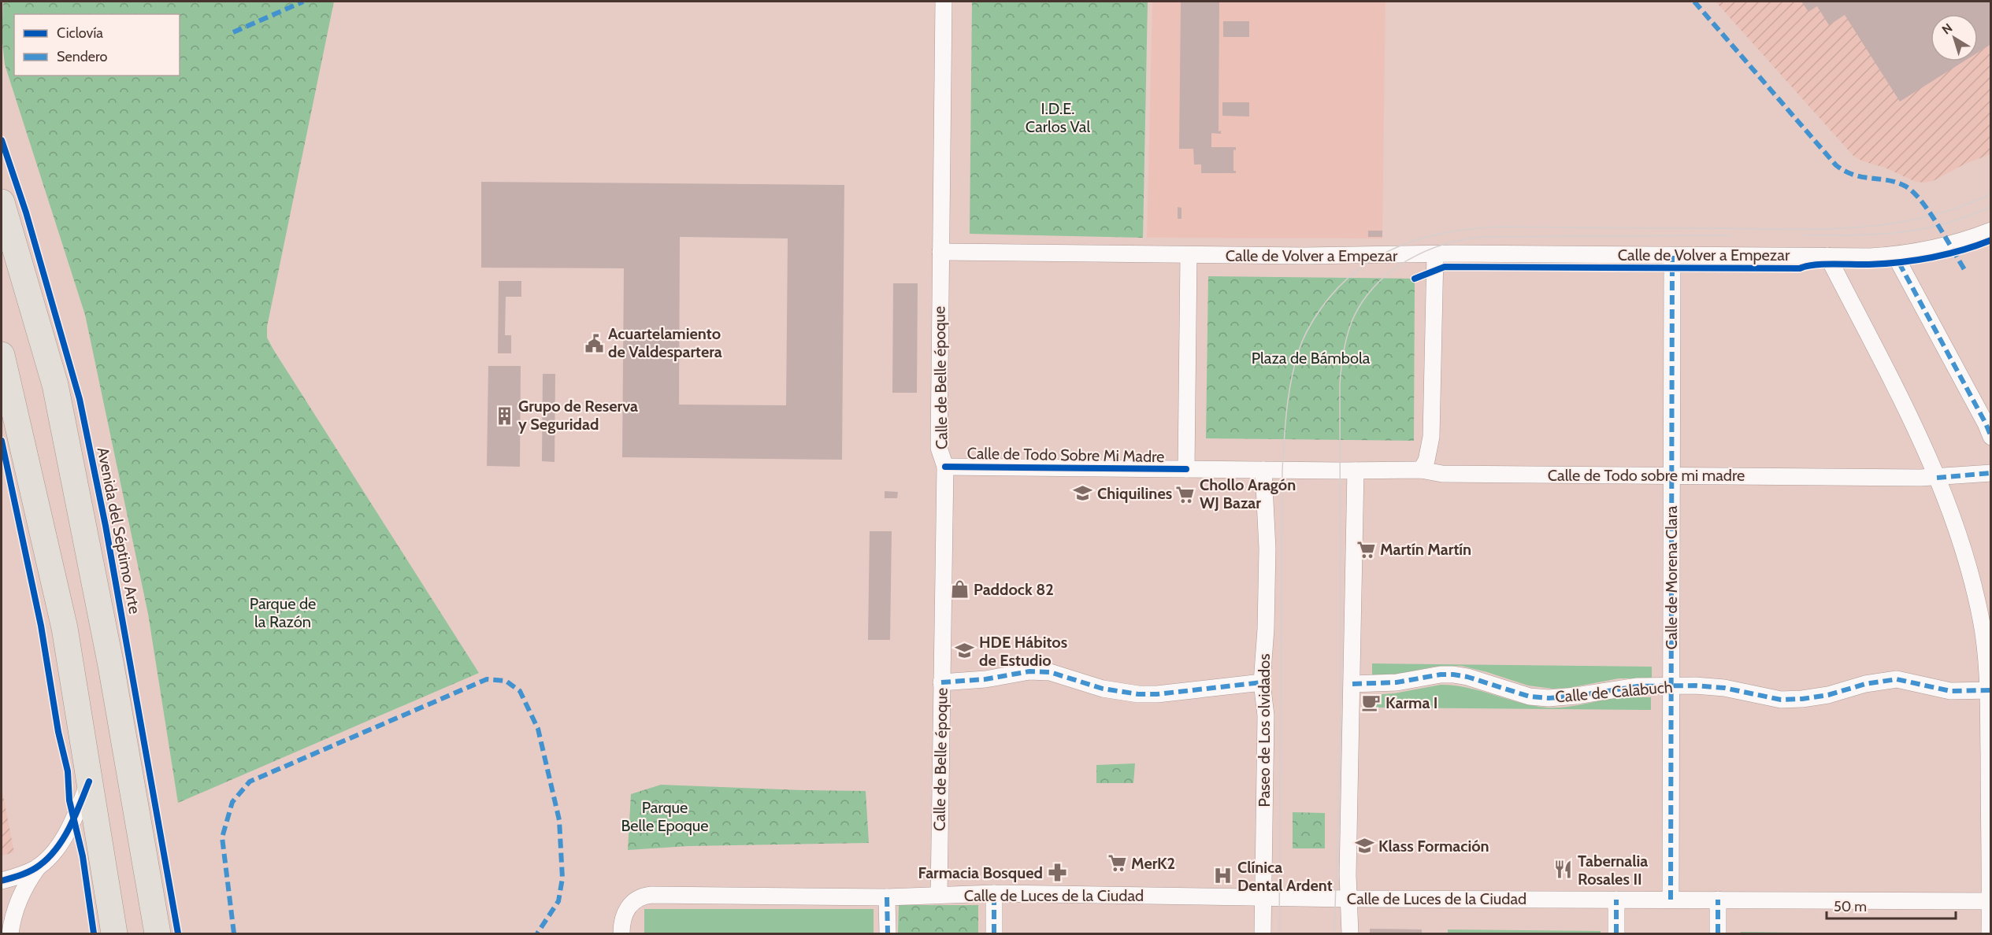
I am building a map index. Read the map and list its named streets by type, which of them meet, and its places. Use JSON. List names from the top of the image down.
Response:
{
  "streets": {
    "street": [
      "Calle de Volver a Empezar",
      "Calle de Belle époque",
      "Calle de Todo Sobre Mi Madre",
      "Calle de Todo sobre mi madre",
      "Calle de Morena Clara",
      "Calle de Calabuch",
      "Paseo de Los olvidados",
      "Calle de Luces de la Ciudad"
    ],
    "cycle path": ["Avenida del Séptimo Arte"]
  },
  "crossings": [
    ["Calle de Volver a Empezar", "Calle de Belle époque"],
    ["Calle de Volver a Empezar", "Calle de Morena Clara"],
    ["Calle de Belle époque", "Calle de Todo Sobre Mi Madre"],
    ["Calle de Belle époque", "Calle de Luces de la Ciudad"],
    ["Calle de Todo Sobre Mi Madre", "Calle de Todo sobre mi madre"],
    ["Calle de Todo Sobre Mi Madre", "Paseo de Los olvidados"],
    ["Calle de Todo sobre mi madre", "Calle de Morena Clara"],
    ["Calle de Morena Clara", "Calle de Calabuch"],
    ["Calle de Morena Clara", "Calle de Luces de la Ciudad"],
    ["Paseo de Los olvidados", "Calle de Luces de la Ciudad"]
  ],
  "parks": [
    "I.D.E. Carlos Val",
    "Plaza de Bámbola",
    "Parque de la Razón",
    "Parque Belle Epoque"
  ],
  "places": {
    "public building": ["Acuartelamiento de Valdespartera"],
    "building": ["Grupo de Reserva y Seguridad"],
    "school or university": ["Chiquilines", "HDE Hábitos de Estudio", "Klass Formación"],
    "supermarket": ["Chollo Aragón WJ Bazar", "Martín Martín", "MerK2"],
    "shop": ["Paddock 82"],
    "cafe": ["Karma I"],
    "restaurant": ["Tabernalia Rosales II"],
    "pharmacy": ["Farmacia Bosqued"],
    "hospital": ["Clínica Dental Ardent"]
  },
  "legend": ["Ciclovía", "Sendero"],
  "scale_bar": "50 m",
  "north": "top left"
}
